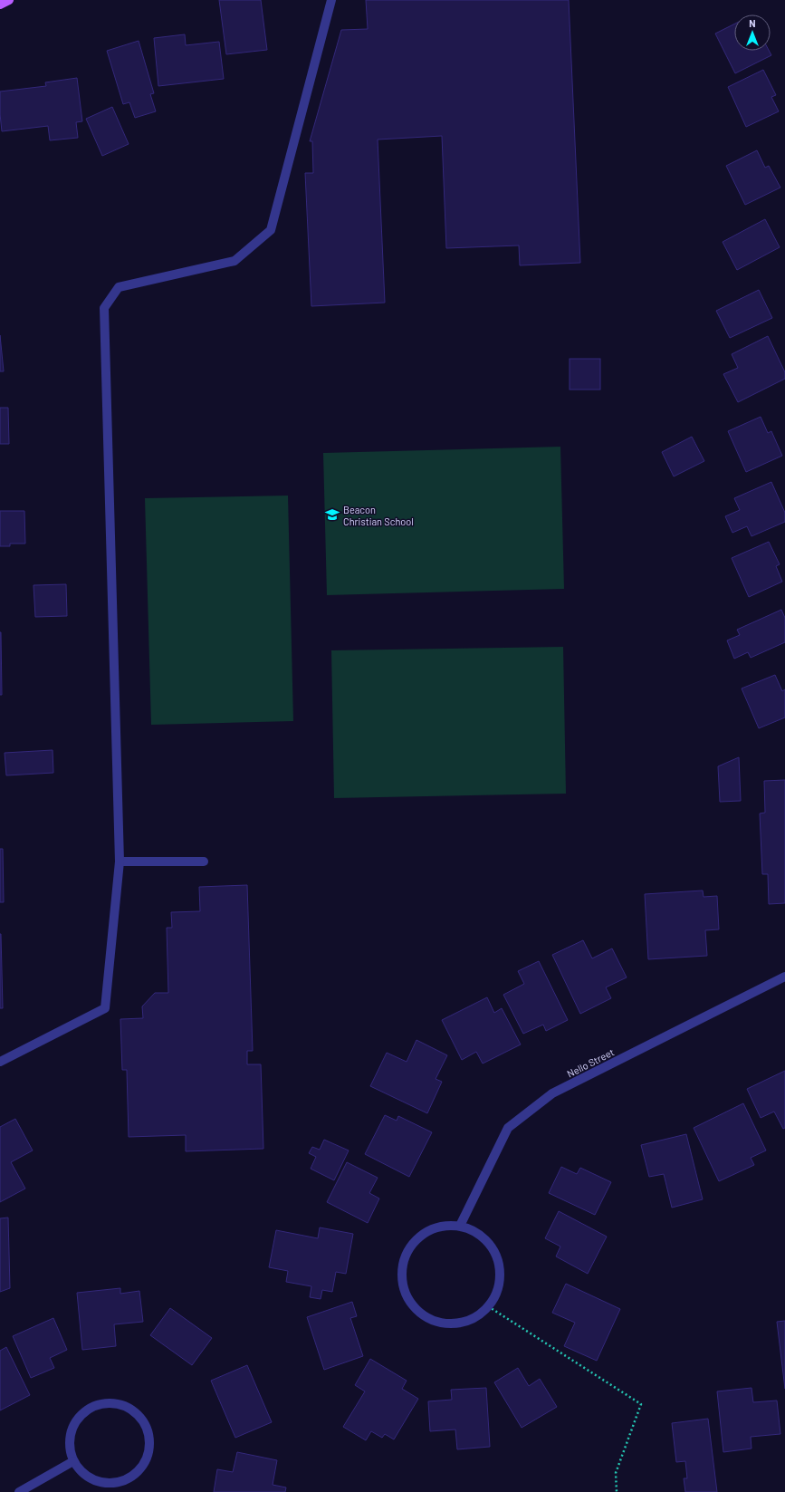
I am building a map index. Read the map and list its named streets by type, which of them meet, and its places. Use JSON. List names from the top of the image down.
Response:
{
  "streets": {
    "street": ["Nello Street"]
  },
  "places": {
    "school or university": ["Beacon Christian School"]
  },
  "north": "top"
}
